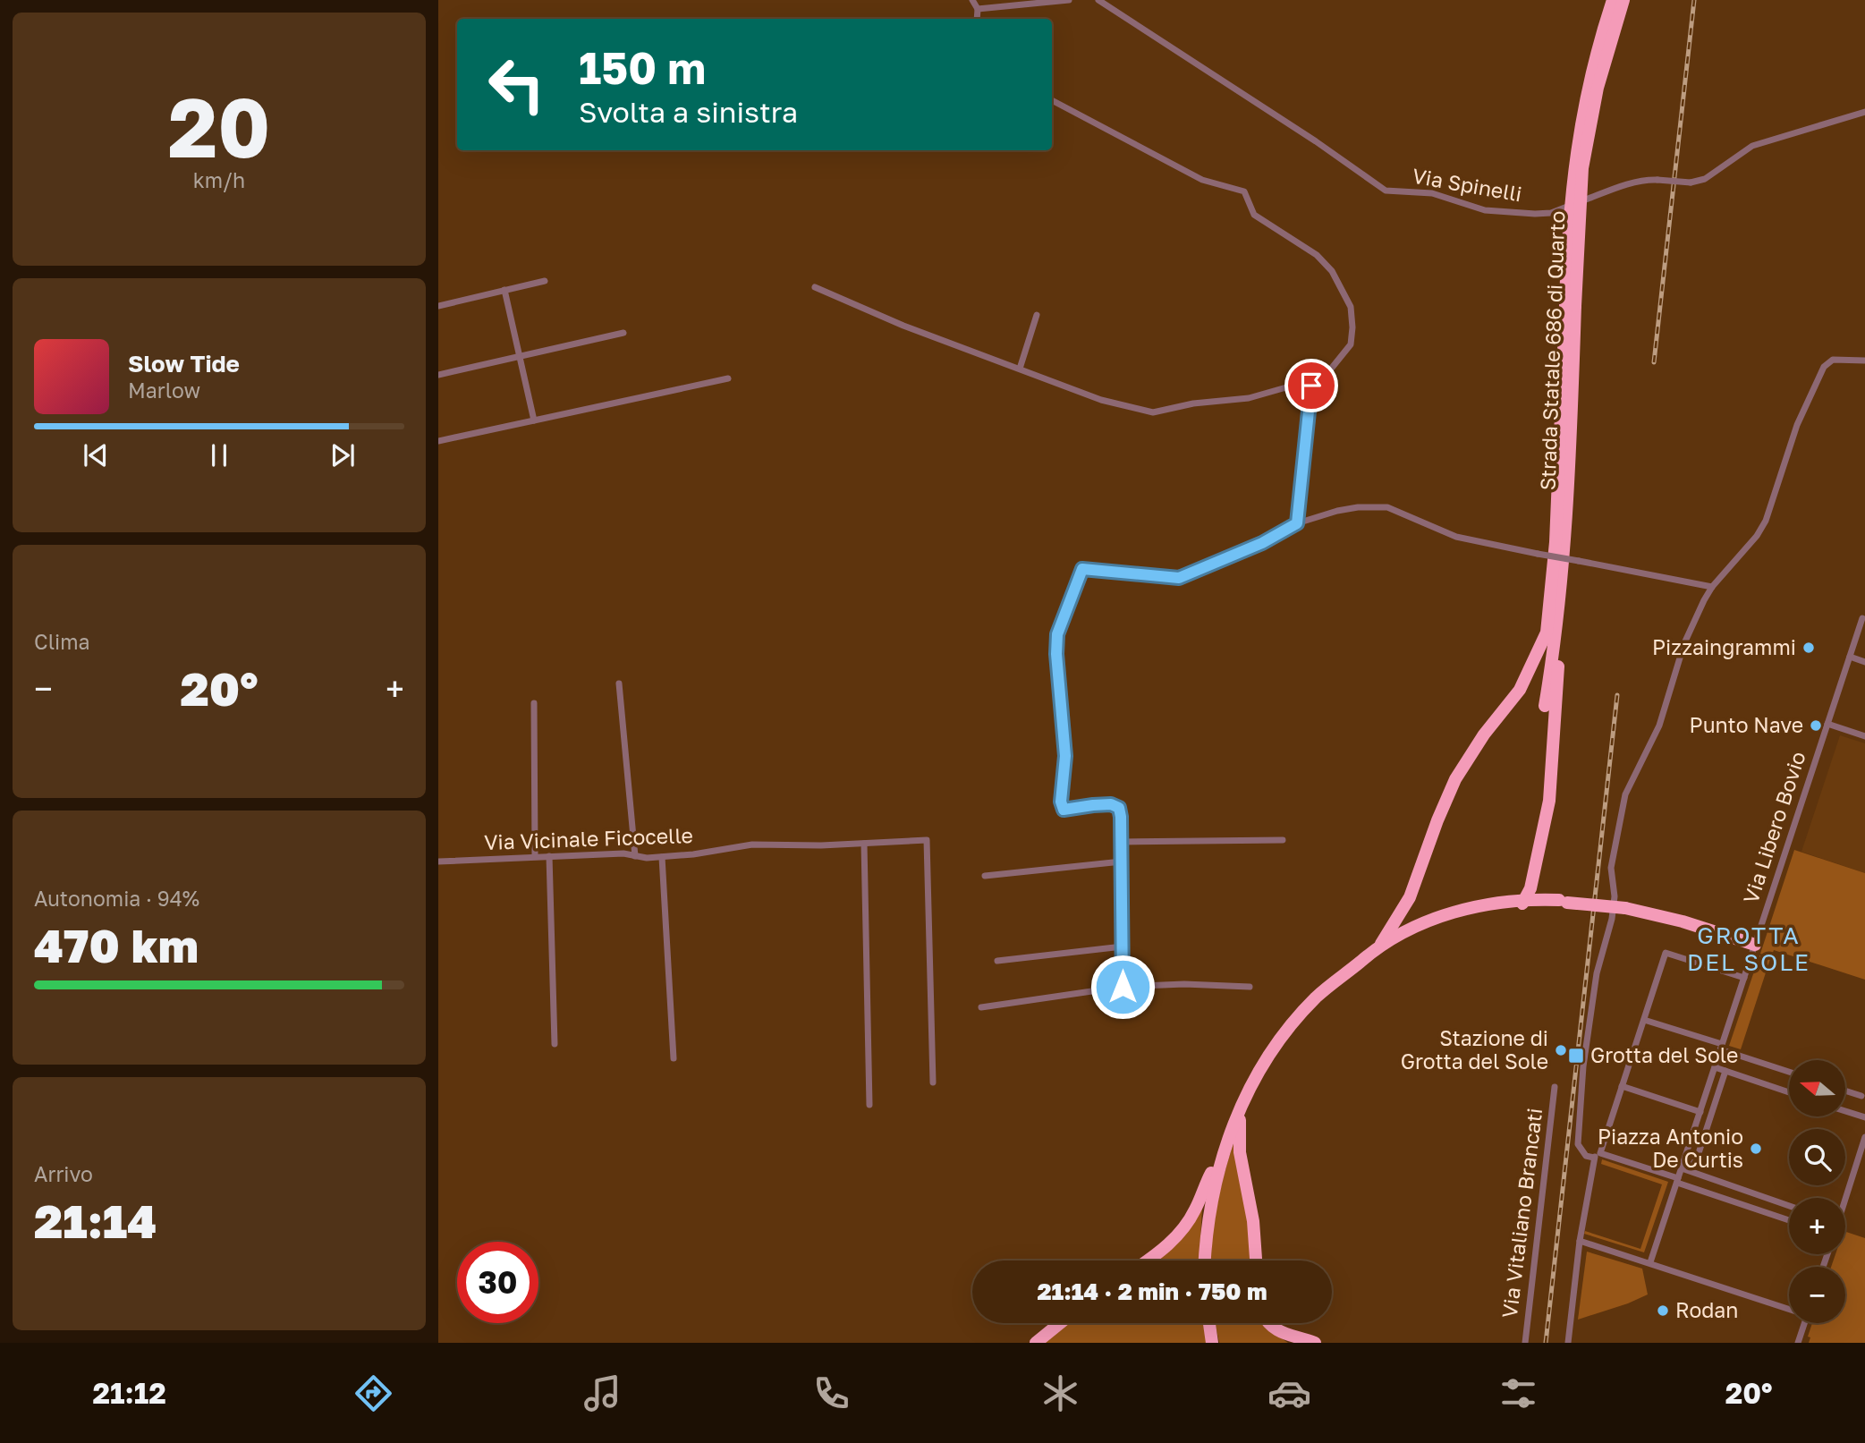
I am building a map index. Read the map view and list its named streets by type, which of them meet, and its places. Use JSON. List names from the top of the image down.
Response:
{
  "streets": {
    "highway": ["Strada Statale 686 di Quarto"],
    "street": [
      "Via Spinelli",
      "Via Libero Bovio",
      "Via Vicinale Ficocelle",
      "Via Vitaliano Brancati"
    ]
  },
  "districts": ["GROTTA DEL SOLE"],
  "places": {
    "other": [
      "Pizzaingrammi",
      "Punto Nave",
      "Stazione di Grotta del Sole",
      "Piazza Antonio De Curtis",
      "Rodan"
    ],
    "transit": ["Grotta del Sole"]
  },
  "north": "left",
  "page": {
    "tile": [
      ["20", "km/h"],
      "Clima",
      ["Autonomia · 94%", "470 km"],
      ["Arrivo", "21:14"]
    ],
    "turn": ["150 m", "Svolta a sinistra"],
    "song": ["Slow Tide", "Marlow"],
    "heat": ["−", "20°", "+"],
    "map_buttons": ["+", "−"],
    "limit": "30",
    "trip": "21:14 · 2 min · 750 m",
    "tabs": ["21:12", "20°"]
  }
}
